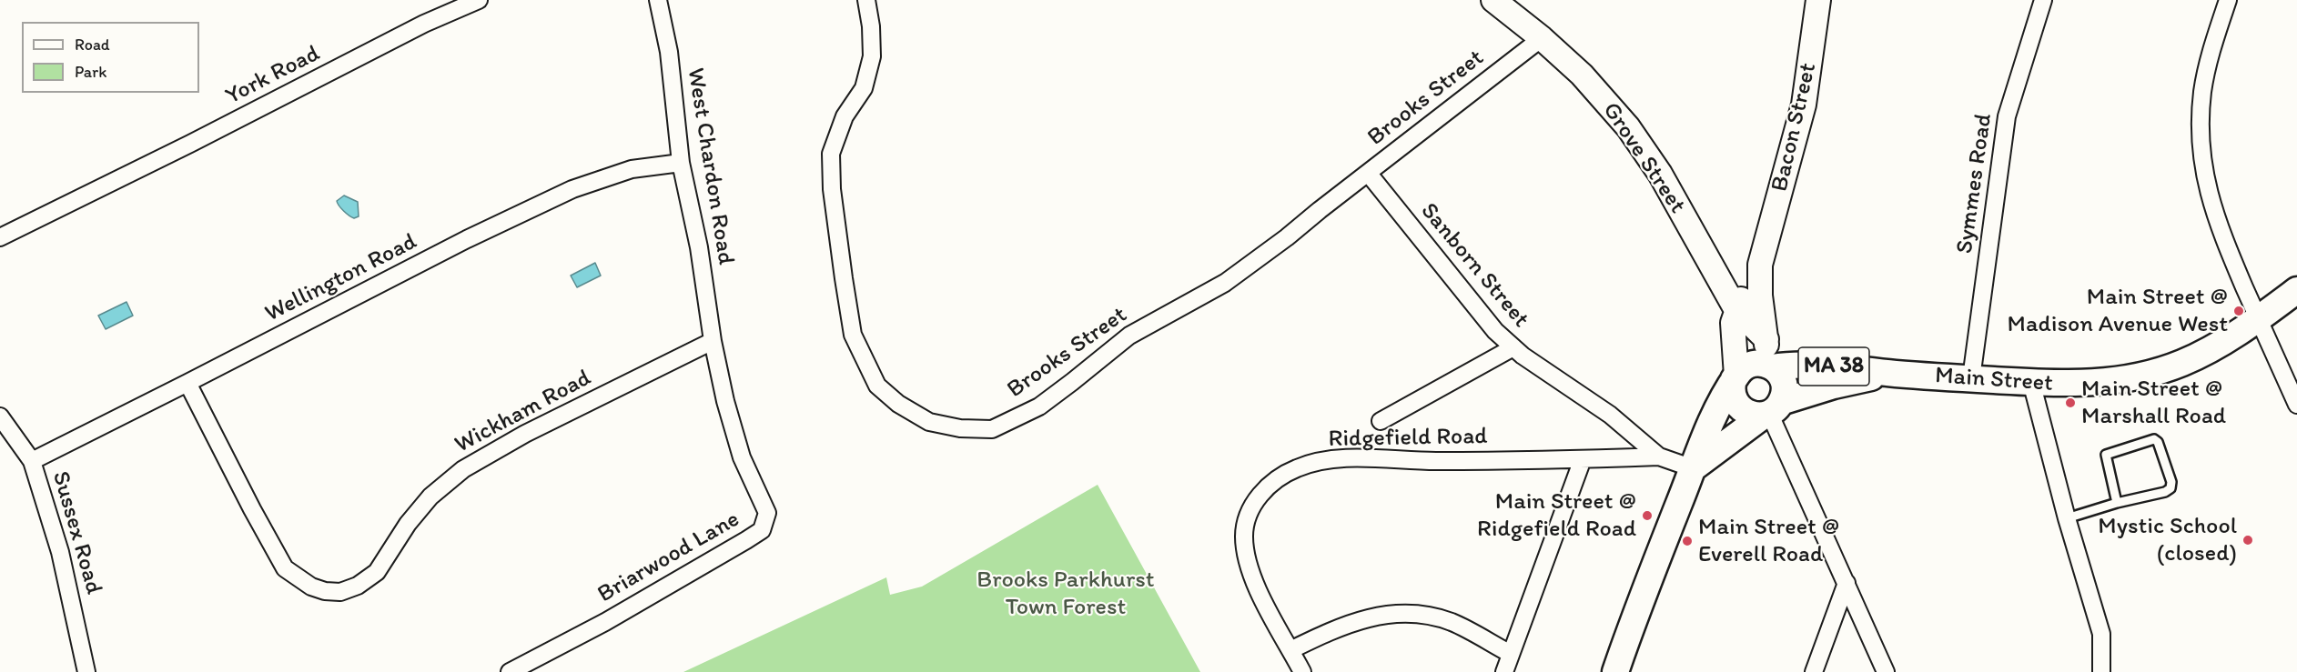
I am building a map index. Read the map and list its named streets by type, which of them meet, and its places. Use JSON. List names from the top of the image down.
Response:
{
  "streets": {
    "main road": [
      "Bacon Street",
      "Grove Street",
      "MA 38",
      "Main Street"
    ],
    "street": [
      "York Road",
      "Brooks Street",
      "West Chardon Road",
      "Symmes Road",
      "Sanborn Street",
      "Wellington Road",
      "Wickham Road",
      "Ridgefield Road",
      "Sussex Road",
      "Briarwood Lane"
    ]
  },
  "crossings": [
    ["Brooks Street", "Grove Street"],
    ["Brooks Street", "Sanborn Street"],
    ["Bacon Street", "Grove Street"],
    ["Bacon Street", "MA 38"],
    ["Bacon Street", "Main Street"],
    ["West Chardon Road", "Wellington Road"],
    ["West Chardon Road", "Wickham Road"],
    ["West Chardon Road", "Briarwood Lane"],
    ["Symmes Road", "Main Street"],
    ["Sanborn Street", "Ridgefield Road"],
    ["Wellington Road", "Wickham Road"],
    ["Wellington Road", "Sussex Road"],
    ["MA 38", "Main Street"],
    ["Main Street", "Ridgefield Road"],
    ["Wickham Road", "Briarwood Lane"]
  ],
  "parks": ["Brooks Parkhurst Town Forest"],
  "places": [
    "Main Street @ Madison Avenue West",
    "Main Street @ Marshall Road",
    "Main Street @ Ridgefield Road",
    "Mystic School (closed)",
    "Main Street @ Everell Road"
  ],
  "legend": ["Road", "Park"]
}
